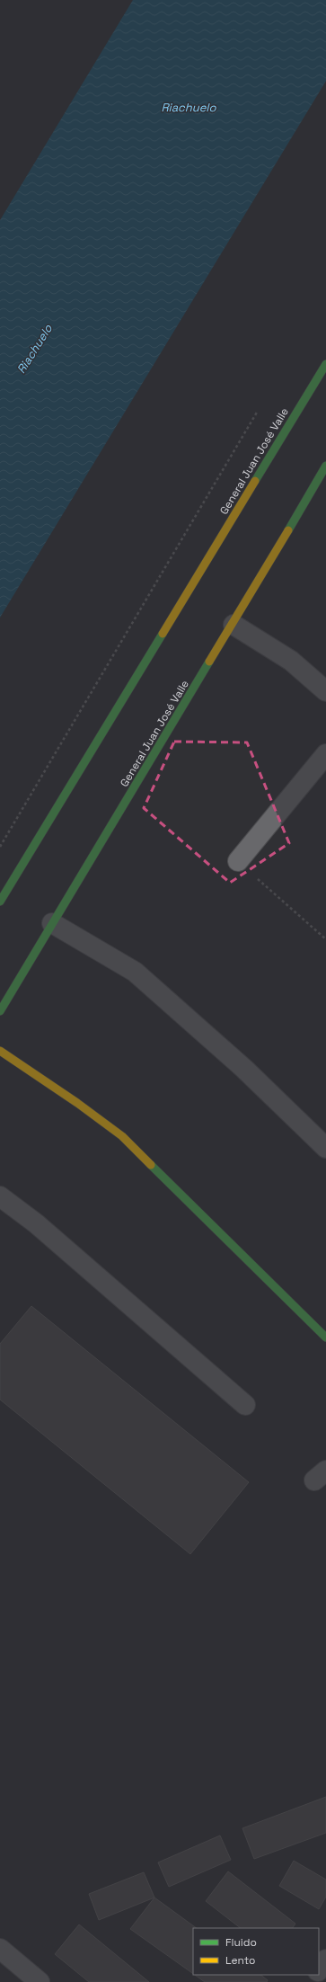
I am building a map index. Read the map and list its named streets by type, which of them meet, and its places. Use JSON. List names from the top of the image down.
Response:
{
  "streets": {
    "street": ["General Juan José Valle"]
  },
  "water": ["Riachuelo"],
  "legend": ["Fluido", "Lento"]
}
